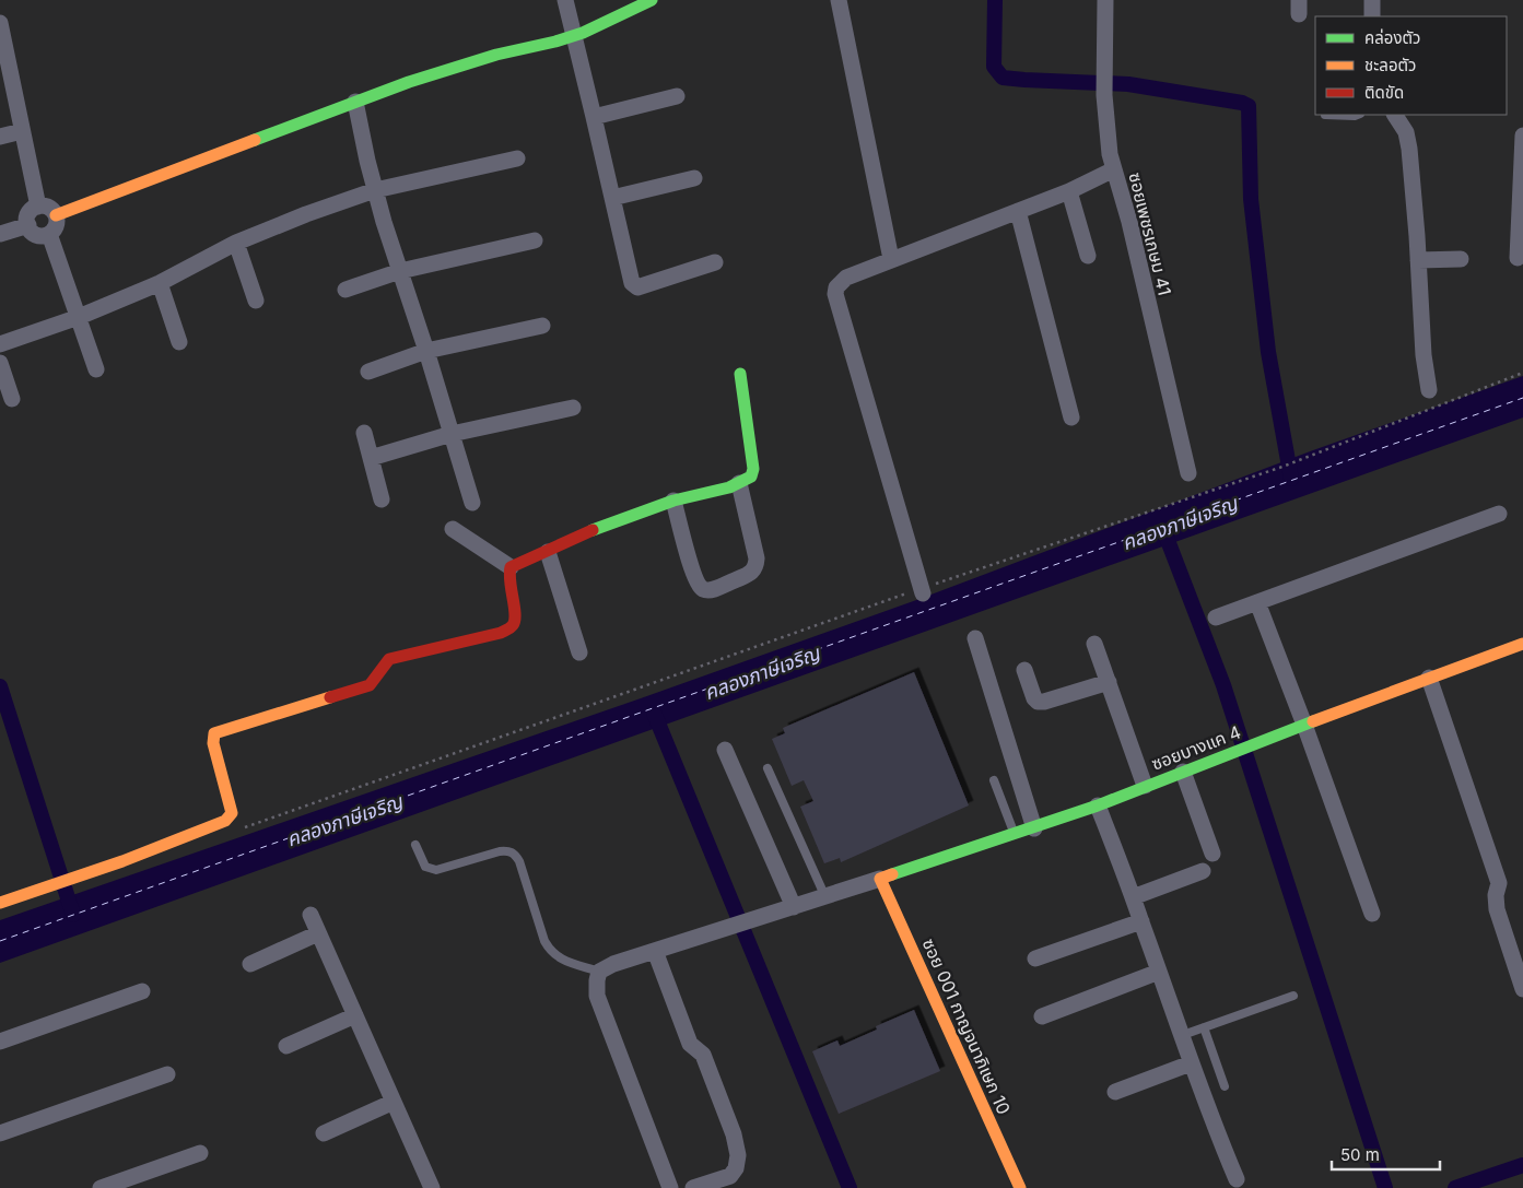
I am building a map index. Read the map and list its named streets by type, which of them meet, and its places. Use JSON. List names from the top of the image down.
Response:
{
  "streets": {
    "street": ["ซอยเพชรเกษม 41", "ซอยบางแค 4", "ซอย 001 กาญจนาภิเษก 10"]
  },
  "crossings": [
    ["ซอยบางแค 4", "ซอย 001 กาญจนาภิเษก 10"]
  ],
  "water": ["คลองภาษีเจริญ"],
  "legend": ["คล่องตัว", "ชะลอตัว", "ติดขัด"],
  "scale_bar": "50 m"
}
